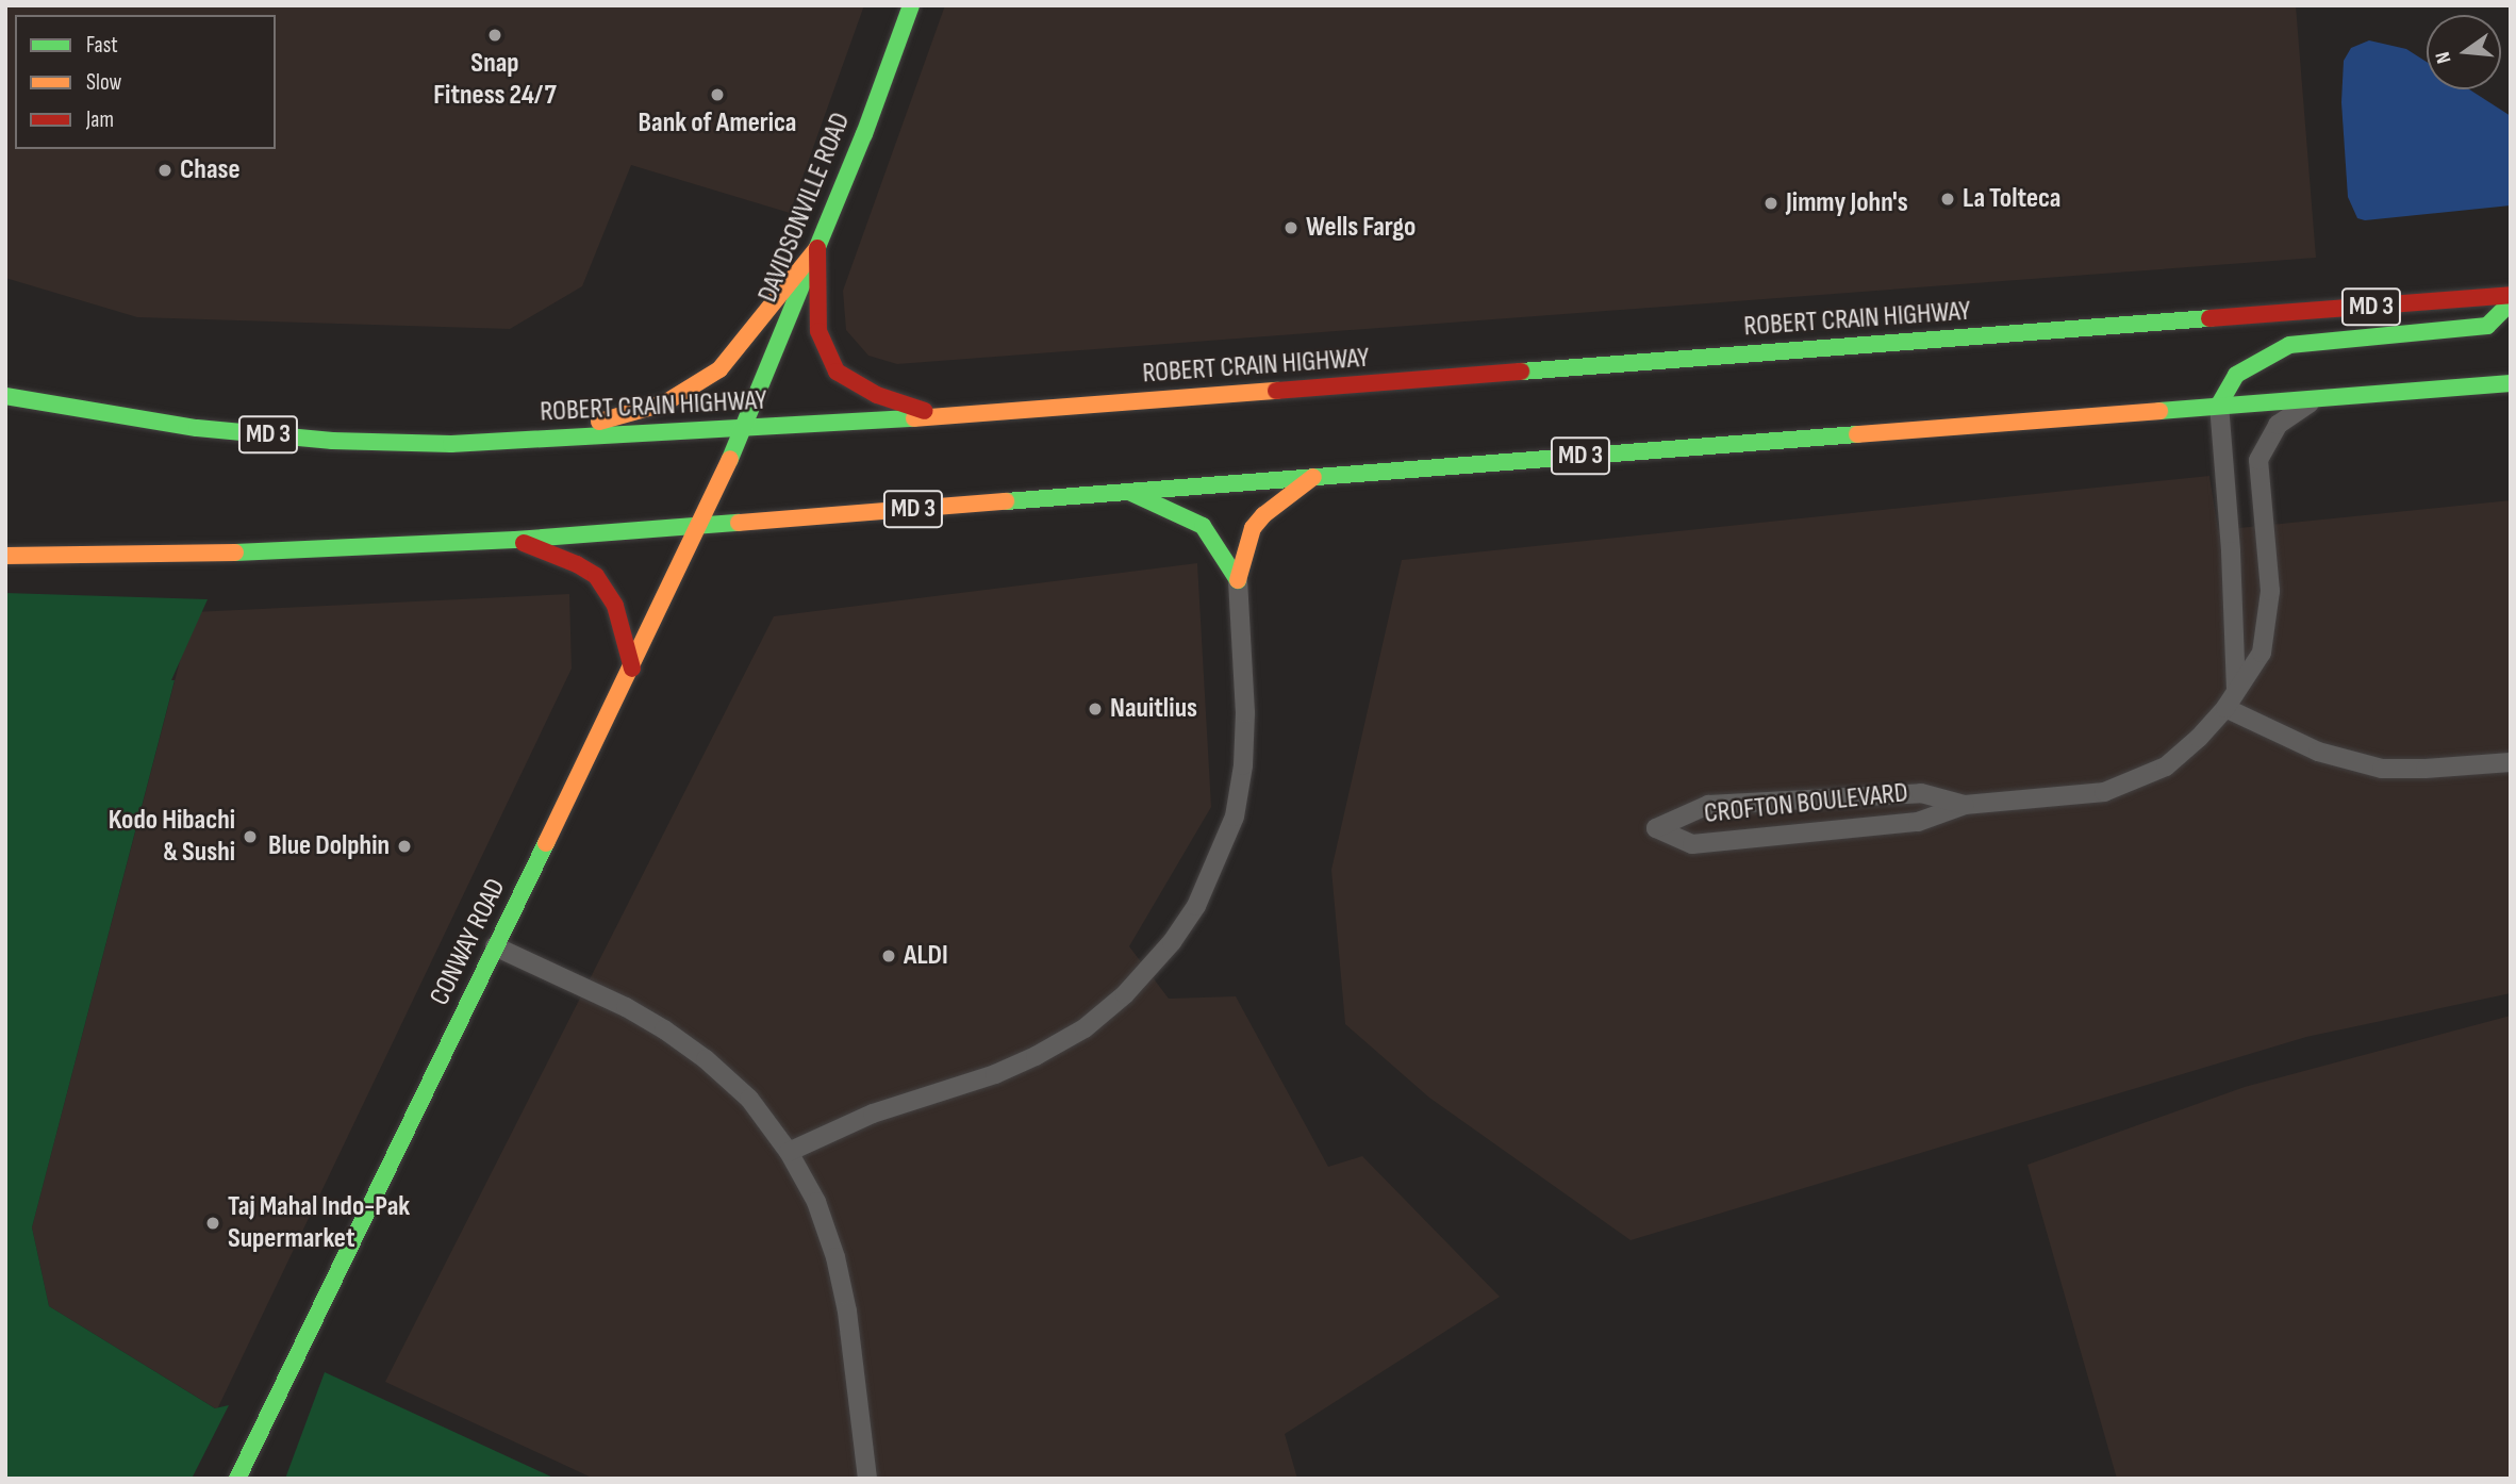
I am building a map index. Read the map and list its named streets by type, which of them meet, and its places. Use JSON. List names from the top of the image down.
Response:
{
  "streets": {
    "main road": [
      "DAVIDSONVILLE ROAD",
      "MD 3",
      "ROBERT CRAIN HIGHWAY",
      "CONWAY ROAD"
    ],
    "street": ["CROFTON BOULEVARD"]
  },
  "crossings": [
    ["DAVIDSONVILLE ROAD", "ROBERT CRAIN HIGHWAY"],
    ["DAVIDSONVILLE ROAD", "CONWAY ROAD"],
    ["MD 3", "CROFTON BOULEVARD"],
    ["MD 3", "CONWAY ROAD"],
    ["ROBERT CRAIN HIGHWAY", "CONWAY ROAD"]
  ],
  "places": [
    "Snap Fitness 24/7",
    "Bank of America",
    "Chase",
    "La Tolteca",
    "Jimmy John's",
    "Wells Fargo",
    "Nauitlius",
    "Kodo Hibachi & Sushi",
    "Blue Dolphin",
    "ALDI",
    "Taj Mahal Indo-Pak Supermarket"
  ],
  "legend": ["Fast", "Slow", "Jam"],
  "north": "left"
}
